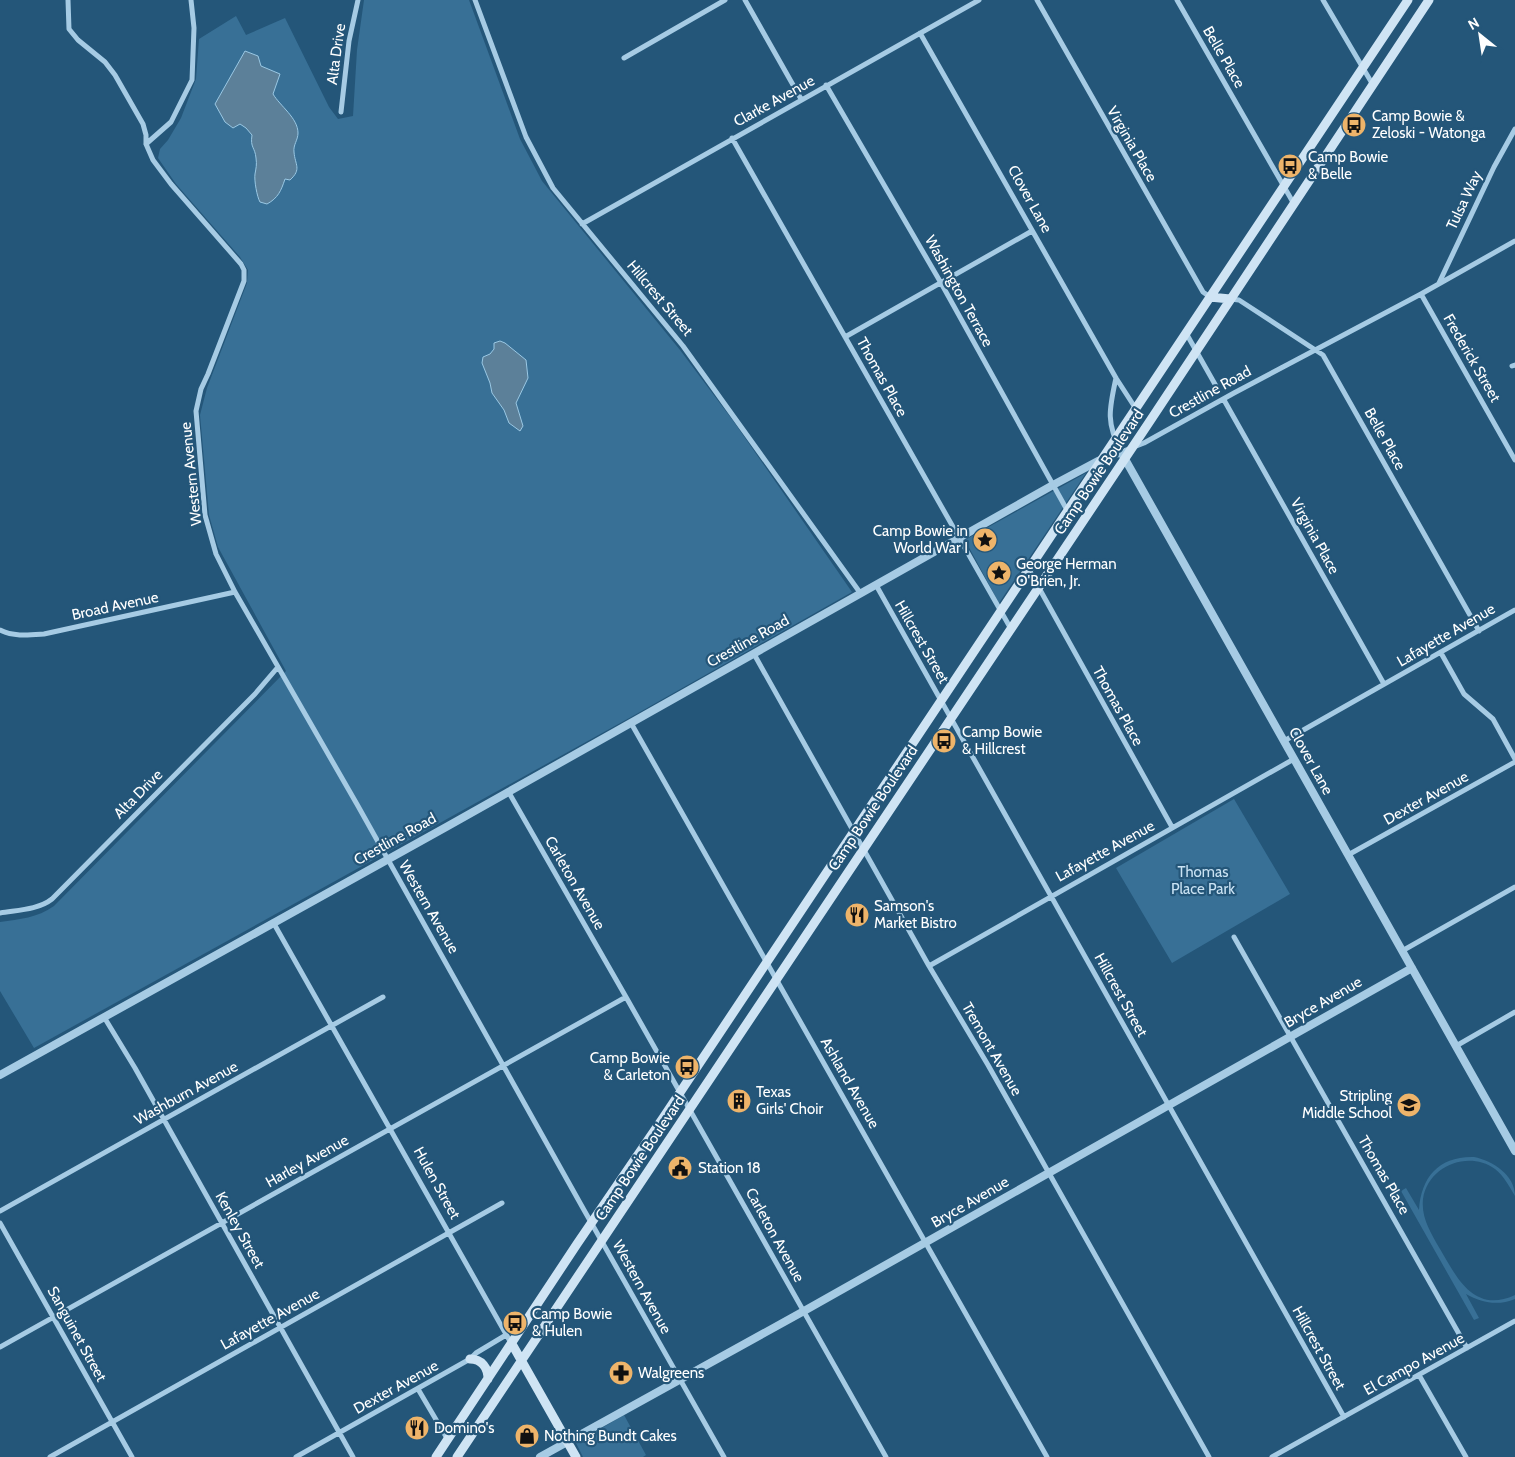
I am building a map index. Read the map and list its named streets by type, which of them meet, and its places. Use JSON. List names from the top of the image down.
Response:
{
  "streets": {
    "main road": ["Camp Bowie Boulevard", "Hulen Street"],
    "street": [
      "Alta Drive",
      "Belle Place",
      "Clarke Avenue",
      "Virginia Place",
      "Clover Lane",
      "Tulsa Way",
      "Washington Terrace",
      "Hillcrest Street",
      "Frederick Street",
      "Thomas Place",
      "Crestline Road",
      "Western Avenue",
      "Broad Avenue",
      "Lafayette Avenue",
      "Dexter Avenue",
      "Carleton Avenue",
      "Bryce Avenue",
      "Tremont Avenue",
      "Ashland Avenue",
      "Washburn Avenue",
      "Harley Avenue",
      "Kenley Street",
      "Sanguinet Street",
      "El Campo Avenue"
    ]
  },
  "crossings": [
    ["Alta Drive", "Western Avenue"],
    ["Belle Place", "Crestline Road"],
    ["Belle Place", "Camp Bowie Boulevard"],
    ["Belle Place", "Lafayette Avenue"],
    ["Clarke Avenue", "Clover Lane"],
    ["Clarke Avenue", "Washington Terrace"],
    ["Clarke Avenue", "Hillcrest Street"],
    ["Clarke Avenue", "Thomas Place"],
    ["Virginia Place", "Crestline Road"],
    ["Virginia Place", "Camp Bowie Boulevard"],
    ["Virginia Place", "Lafayette Avenue"],
    ["Clover Lane", "Crestline Road"],
    ["Clover Lane", "Camp Bowie Boulevard"],
    ["Clover Lane", "Lafayette Avenue"],
    ["Clover Lane", "Dexter Avenue"],
    ["Clover Lane", "Bryce Avenue"],
    ["Tulsa Way", "Crestline Road"],
    ["Washington Terrace", "Crestline Road"],
    ["Washington Terrace", "Camp Bowie Boulevard"],
    ["Hillcrest Street", "Crestline Road"],
    ["Hillcrest Street", "Camp Bowie Boulevard"],
    ["Hillcrest Street", "Lafayette Avenue"],
    ["Hillcrest Street", "Bryce Avenue"],
    ["Hillcrest Street", "El Campo Avenue"],
    ["Frederick Street", "Crestline Road"],
    ["Thomas Place", "Crestline Road"],
    ["Thomas Place", "Camp Bowie Boulevard"],
    ["Thomas Place", "Lafayette Avenue"],
    ["Thomas Place", "Bryce Avenue"],
    ["Thomas Place", "El Campo Avenue"],
    ["Crestline Road", "Camp Bowie Boulevard"],
    ["Crestline Road", "Western Avenue"],
    ["Crestline Road", "Carleton Avenue"],
    ["Crestline Road", "Tremont Avenue"],
    ["Crestline Road", "Ashland Avenue"],
    ["Crestline Road", "Hulen Street"],
    ["Crestline Road", "Kenley Street"],
    ["Camp Bowie Boulevard", "Western Avenue"],
    ["Camp Bowie Boulevard", "Carleton Avenue"],
    ["Camp Bowie Boulevard", "Tremont Avenue"],
    ["Camp Bowie Boulevard", "Ashland Avenue"],
    ["Camp Bowie Boulevard", "Hulen Street"],
    ["Western Avenue", "Broad Avenue"],
    ["Western Avenue", "Bryce Avenue"],
    ["Western Avenue", "Harley Avenue"],
    ["Lafayette Avenue", "Tremont Avenue"],
    ["Lafayette Avenue", "Hulen Street"],
    ["Lafayette Avenue", "Kenley Street"],
    ["Lafayette Avenue", "Sanguinet Street"],
    ["Dexter Avenue", "Hulen Street"],
    ["Dexter Avenue", "Kenley Street"],
    ["Carleton Avenue", "Bryce Avenue"],
    ["Carleton Avenue", "Harley Avenue"],
    ["Bryce Avenue", "Tremont Avenue"],
    ["Bryce Avenue", "Ashland Avenue"],
    ["Bryce Avenue", "Hulen Street"],
    ["Washburn Avenue", "Hulen Street"],
    ["Washburn Avenue", "Kenley Street"],
    ["Harley Avenue", "Hulen Street"],
    ["Harley Avenue", "Kenley Street"],
    ["Harley Avenue", "Sanguinet Street"]
  ],
  "parks": ["Thomas Place Park"],
  "places": {
    "bus stop": [
      "Camp Bowie & Zeloski - Watonga",
      "Camp Bowie & Belle",
      "Camp Bowie & Hillcrest",
      "Camp Bowie & Carleton",
      "Camp Bowie & Hulen"
    ],
    "place": ["Camp Bowie in World War I", "George Herman O'Brien, Jr."],
    "restaurant": ["Samson's Market Bistro", "Domino's"],
    "building": ["Texas Girls' Choir"],
    "school or university": ["Stripling Middle School"],
    "public building": ["Station 18"],
    "pharmacy": ["Walgreens"],
    "shop": ["Nothing Bundt Cakes"]
  },
  "north": "top left"
}
